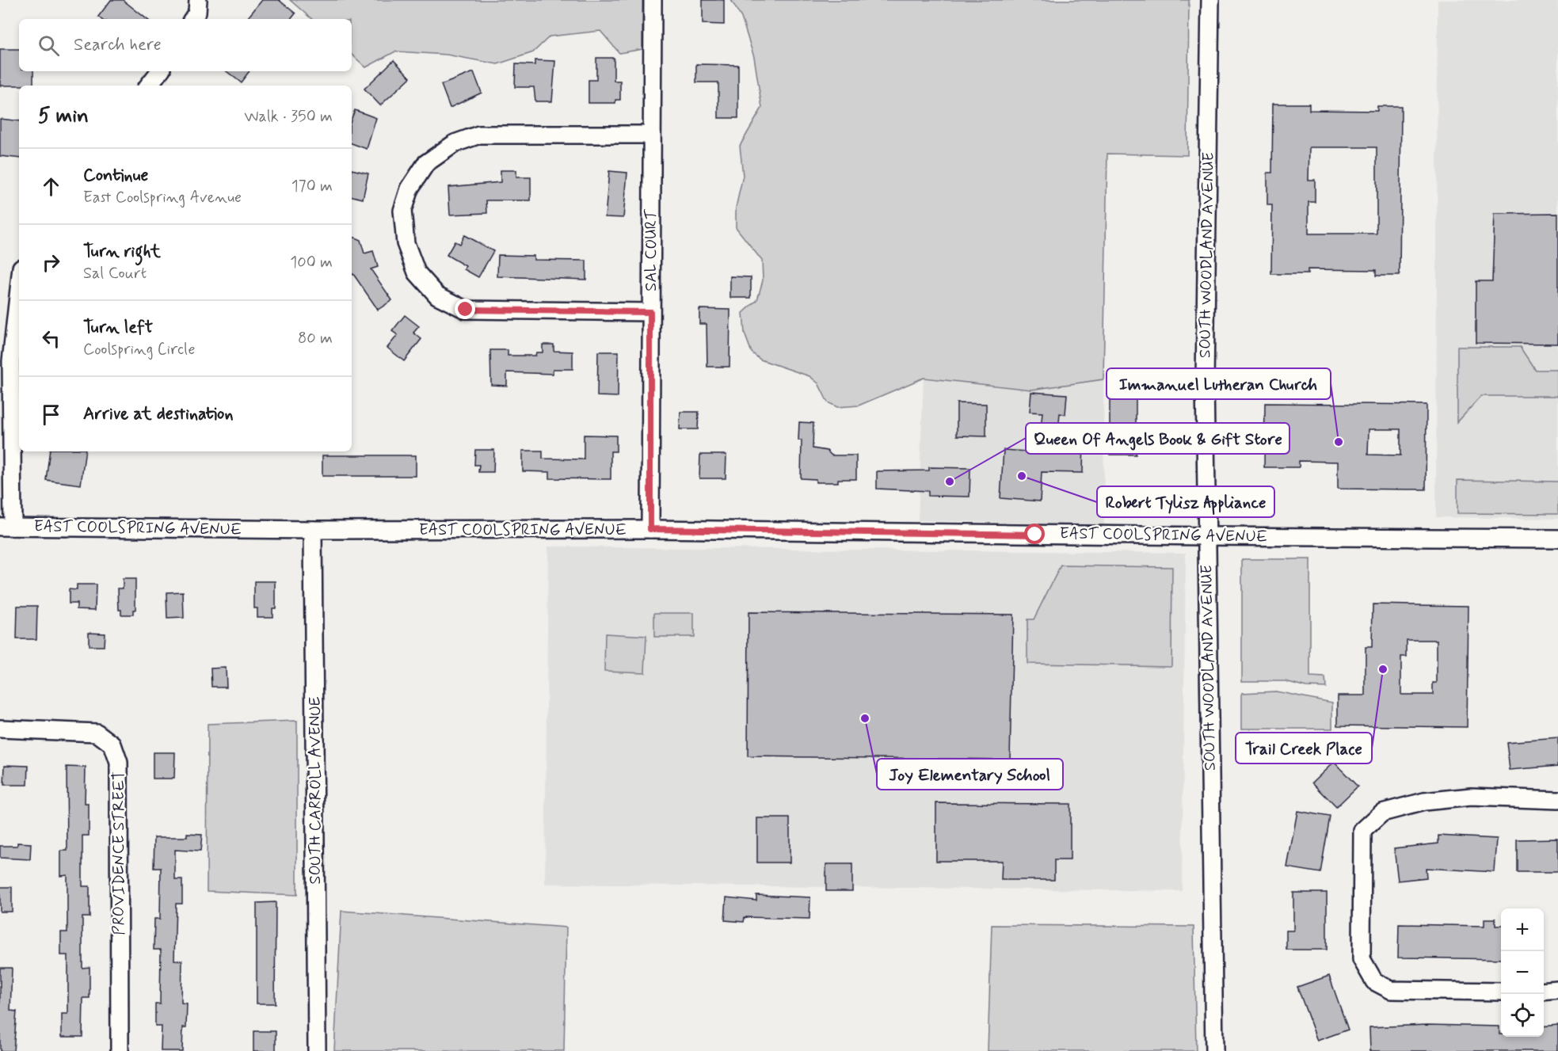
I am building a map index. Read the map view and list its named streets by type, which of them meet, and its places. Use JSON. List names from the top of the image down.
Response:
{
  "streets": {
    "street": [
      "SAL COURT",
      "SOUTH WOODLAND AVENUE",
      "EAST COOLSPRING AVENUE",
      "SOUTH CARROLL AVENUE",
      "PROVIDENCE STREET"
    ]
  },
  "crossings": [
    ["SAL COURT", "EAST COOLSPRING AVENUE"],
    ["SOUTH WOODLAND AVENUE", "EAST COOLSPRING AVENUE"],
    ["EAST COOLSPRING AVENUE", "SOUTH CARROLL AVENUE"]
  ],
  "places": [
    "Immanuel Lutheran Church",
    "Robert Tylisz Appliance",
    "Queen Of Angels Book & Gift Store",
    "Trail Creek Place",
    "Joy Elementary School"
  ],
  "page": {
    "search": "Search here",
    "heading": ["5 min", "Walk · 350 m"],
    "list": [
      ["Continue", "East Coolspring Avenue", "170 m"],
      ["Turn right", "Sal Court", "100 m"],
      ["Turn left", "Coolspring Circle", "80 m"],
      "Arrive at destination"
    ],
    "map_buttons": ["+", "−"]
  }
}
